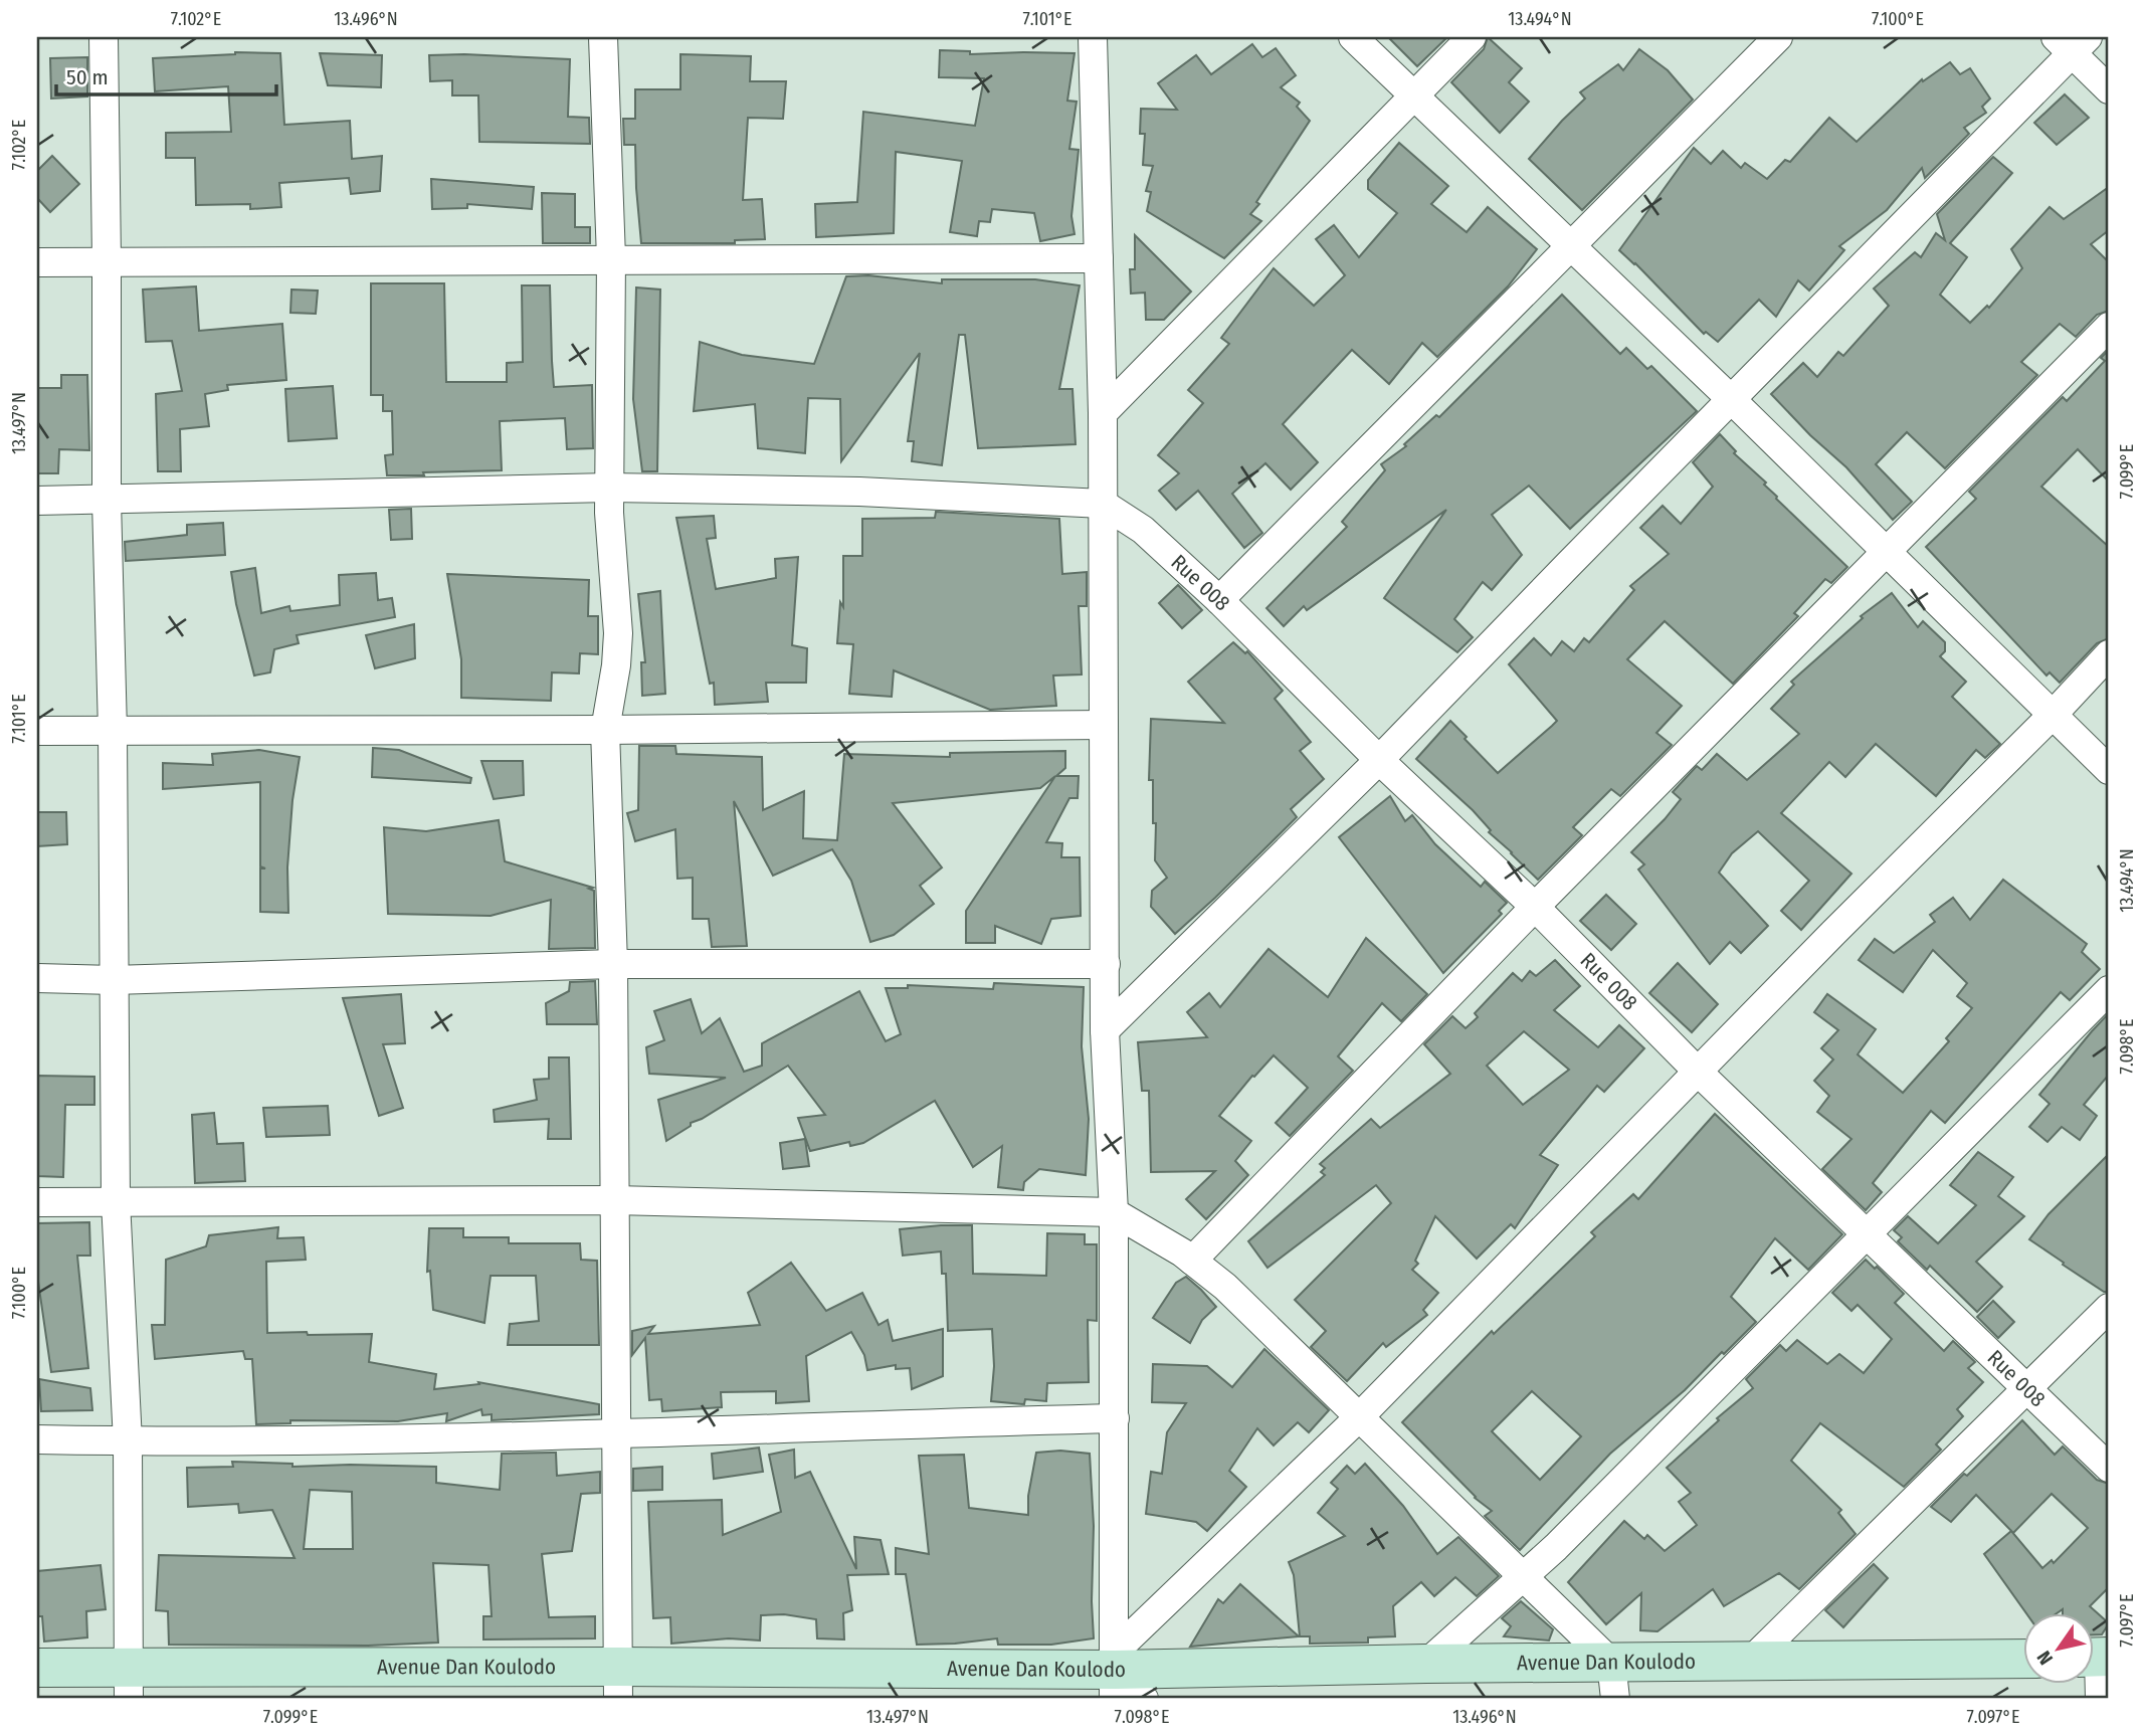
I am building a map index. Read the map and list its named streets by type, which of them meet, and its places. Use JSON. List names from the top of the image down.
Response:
{
  "streets": {
    "street": ["Rue 008", "Avenue Dan Koulodo"]
  },
  "scale_bar": "50 m",
  "north": "bottom left",
  "coordinates": [
    "7.102°E",
    "13.496°N",
    "7.101°E",
    "13.494°N",
    "7.100°E",
    "13.497°N",
    "7.099°E",
    "7.098°E",
    "7.097°E"
  ]
}
